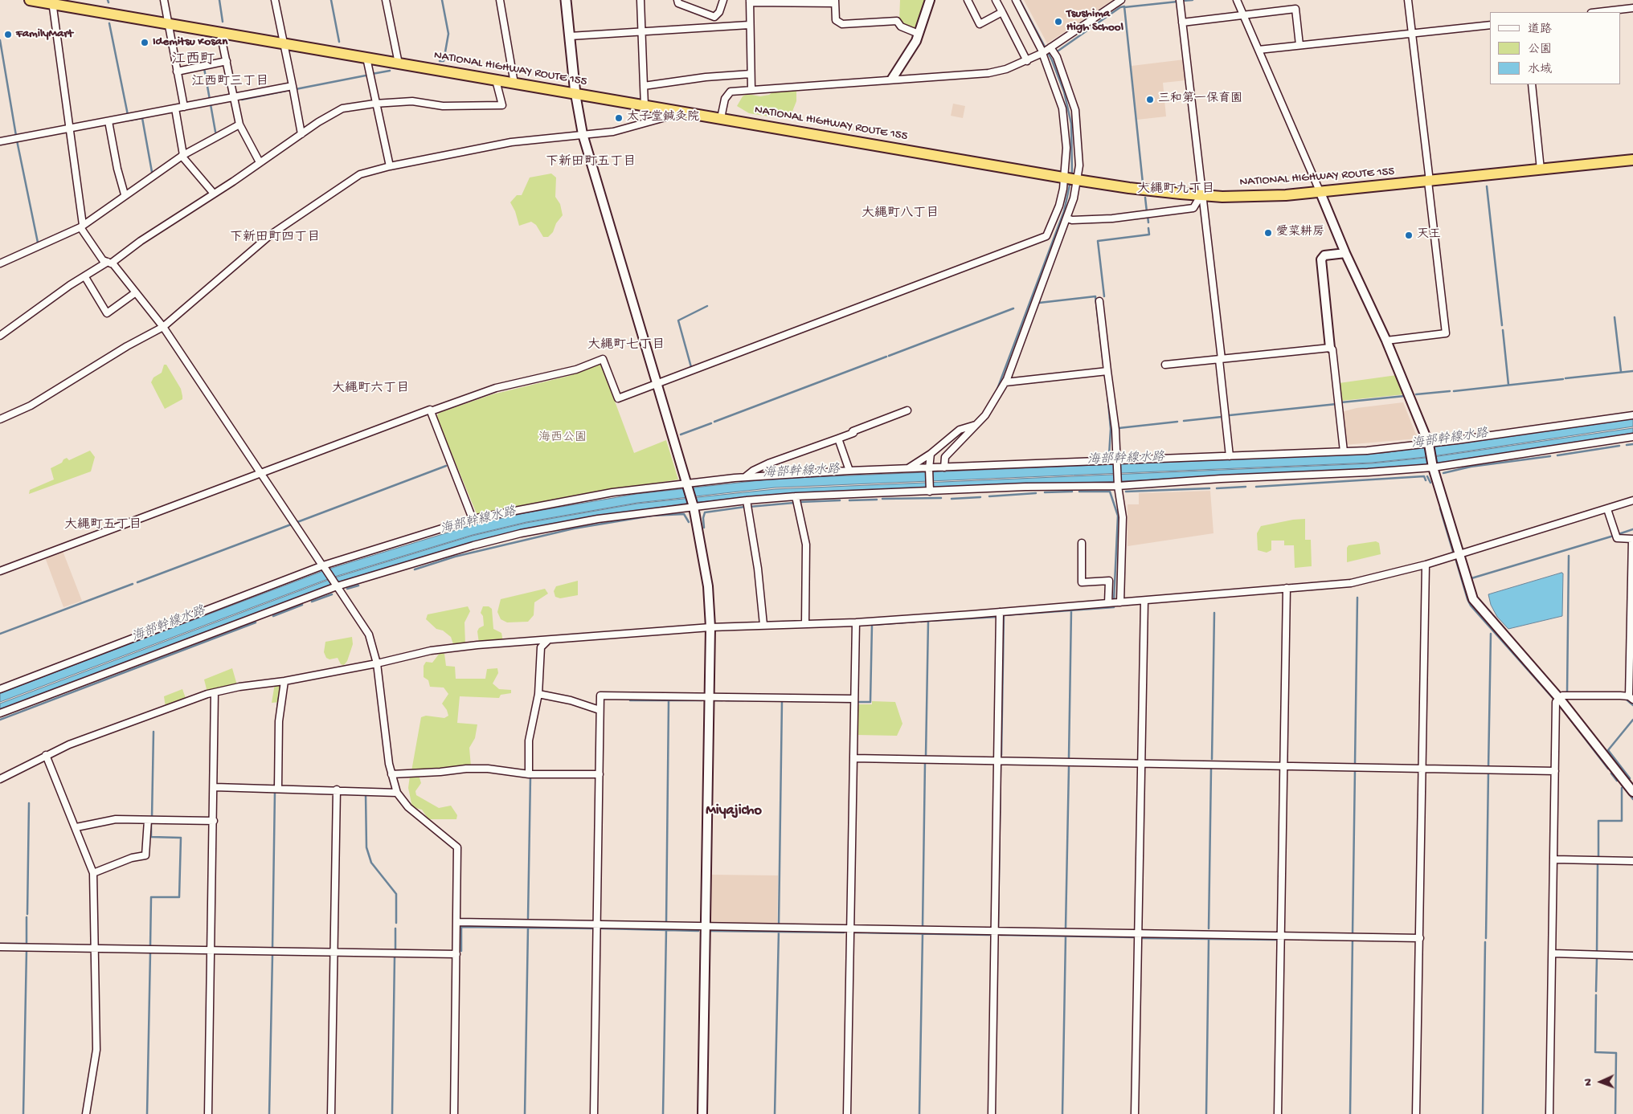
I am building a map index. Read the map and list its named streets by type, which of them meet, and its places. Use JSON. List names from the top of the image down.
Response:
{
  "streets": {
    "highway": ["NATIONAL HIGHWAY ROUTE 155"]
  },
  "districts": [
    "江西町",
    "江西町三丁目",
    "下新田町五丁目",
    "大縄町九丁目",
    "大縄町八丁目",
    "下新田町四丁目",
    "大縄町七丁目",
    "大縄町六丁目",
    "大縄町五丁目",
    "Miyajicho"
  ],
  "water": ["海部幹線水路"],
  "parks": ["海西公園"],
  "places": [
    "Tsushima High School",
    "FamilyMart",
    "Idemitsu Kosan",
    "三和第一保育園",
    "太子堂鍼灸院",
    "愛菜耕房",
    "天王"
  ],
  "legend": ["道路", "公園", "水域"],
  "north": "left"
}
